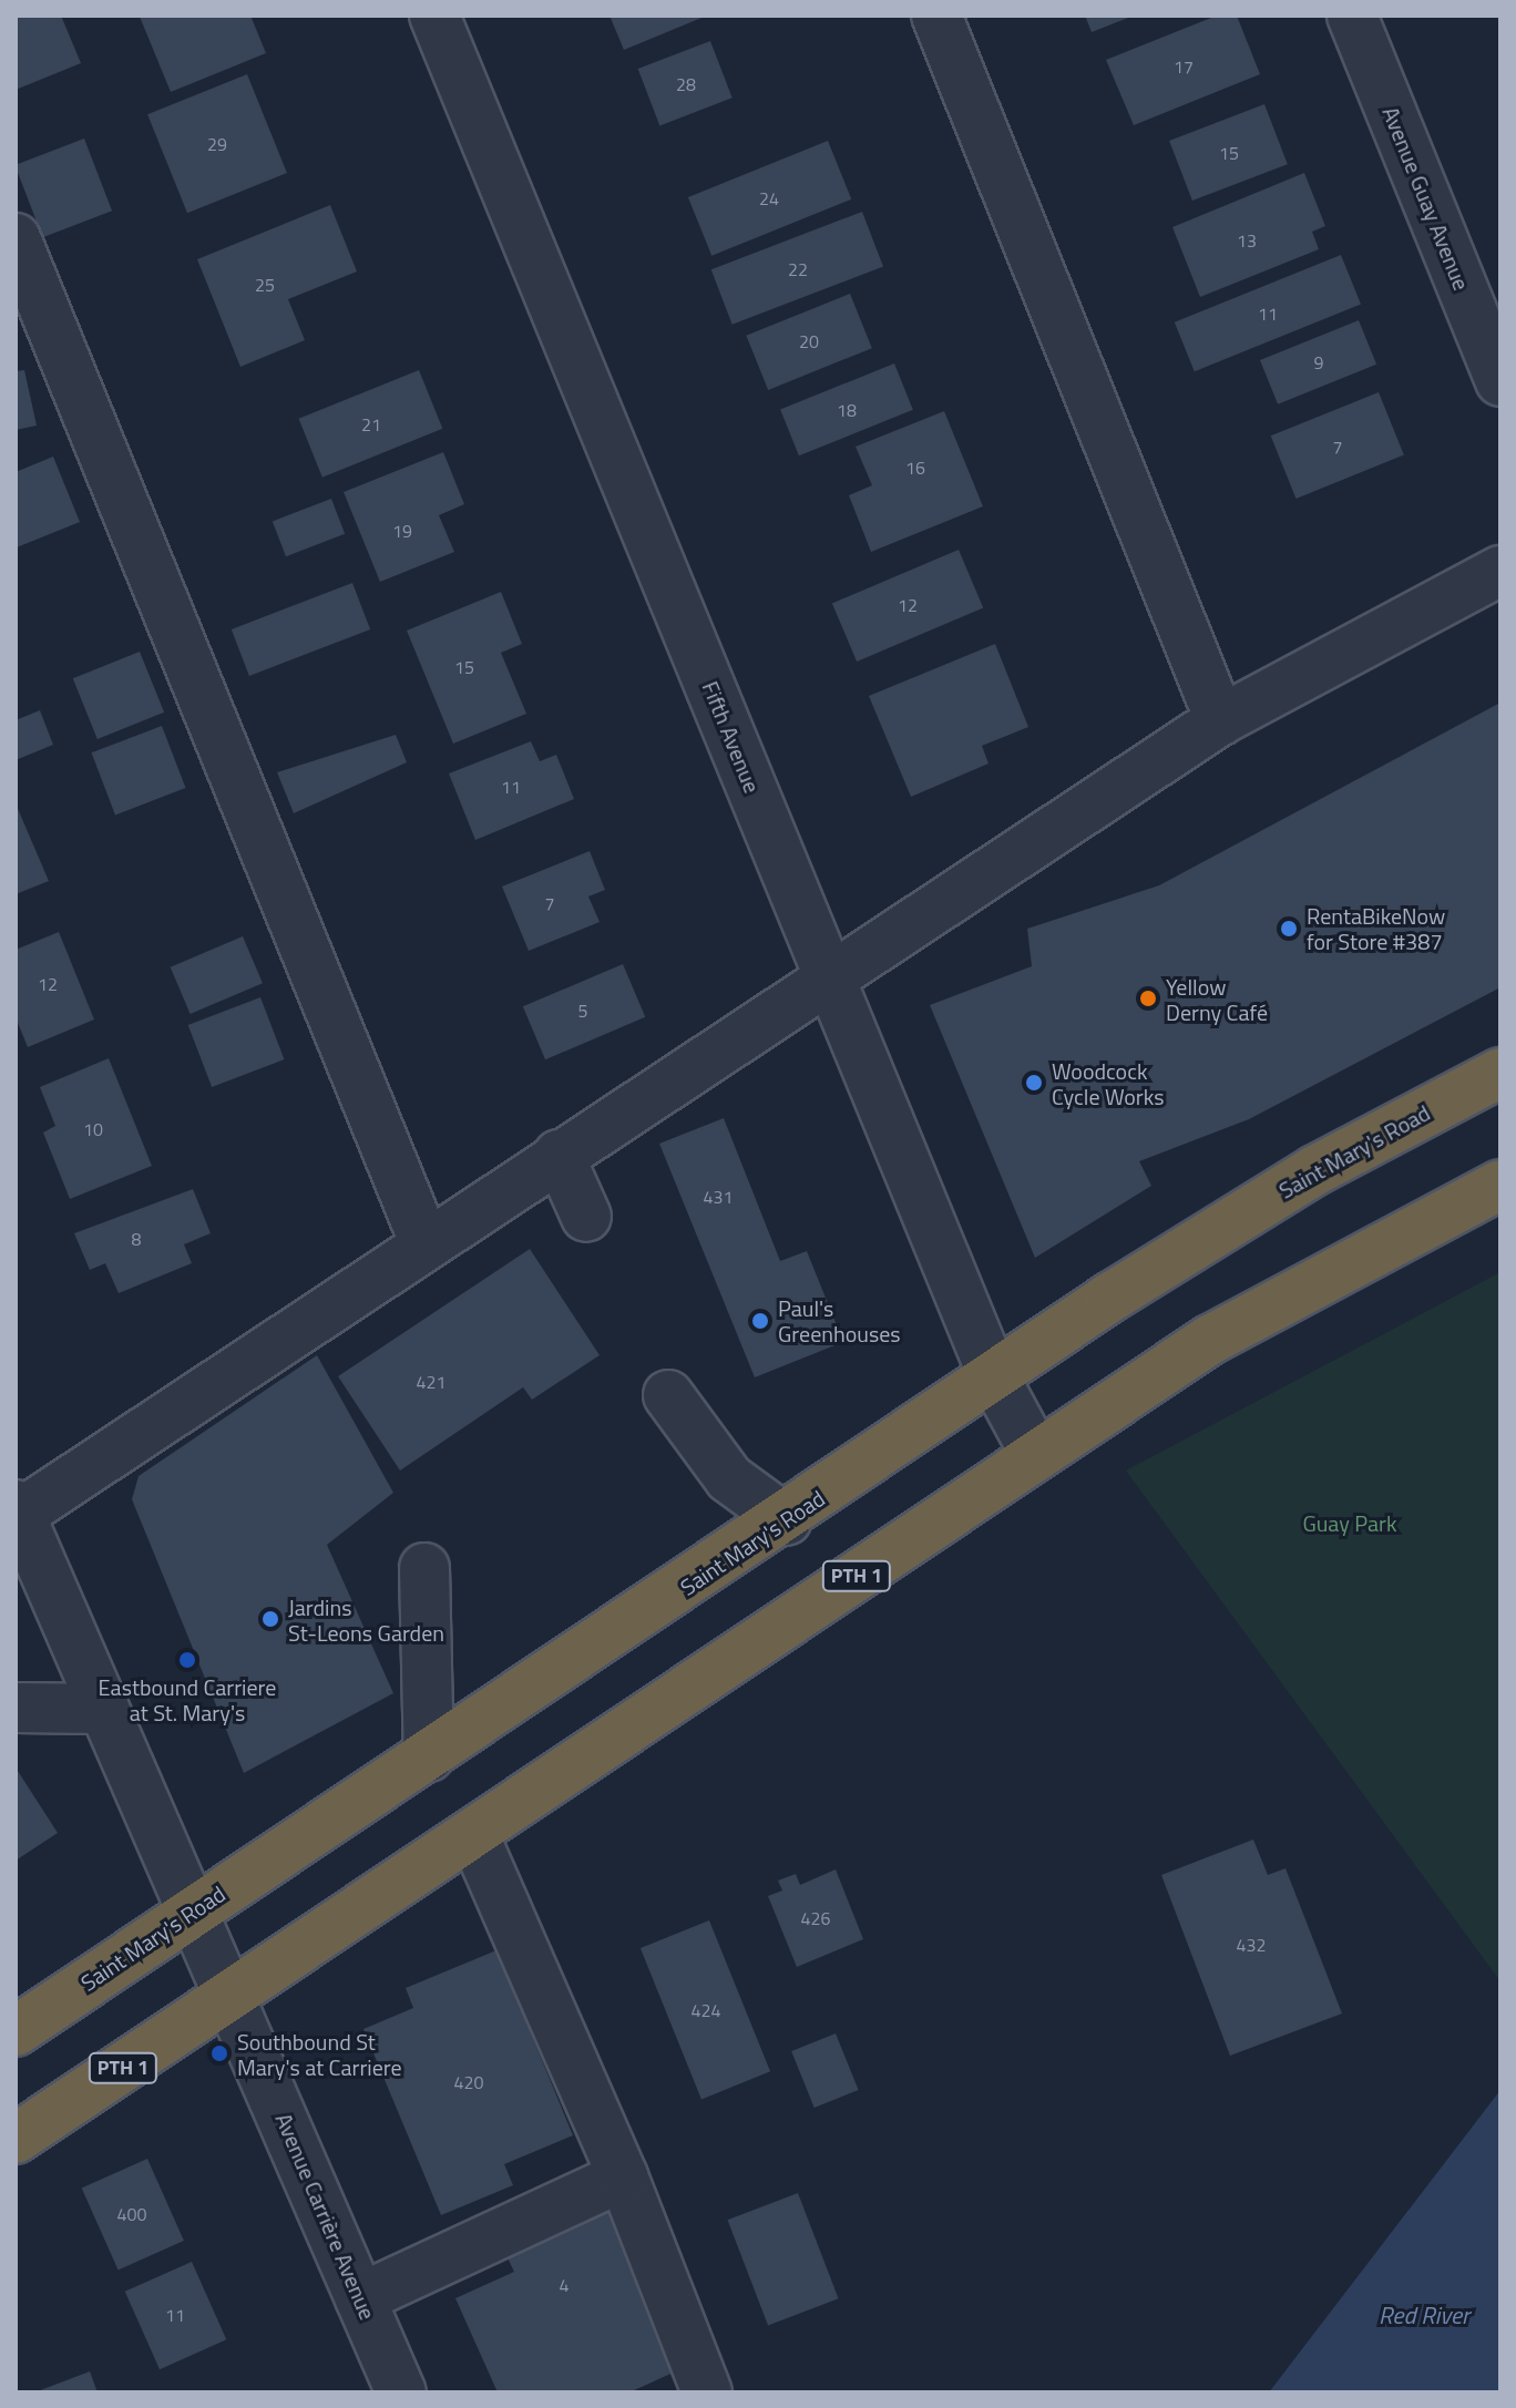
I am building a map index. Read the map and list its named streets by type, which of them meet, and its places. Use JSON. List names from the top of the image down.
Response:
{
  "streets": {
    "highway": ["Saint Mary's Road", "PTH 1"],
    "street": ["Avenue Guay Avenue", "Fifth Avenue", "Avenue Carrière Avenue"]
  },
  "crossings": [
    ["Fifth Avenue", "Saint Mary's Road"],
    ["Fifth Avenue", "PTH 1"],
    ["Saint Mary's Road", "Avenue Carrière Avenue"],
    ["PTH 1", "Avenue Carrière Avenue"]
  ],
  "water": ["Red River"],
  "parks": ["Guay Park"],
  "places": [
    "RentaBikeNow for Store #387",
    "Yellow Derny Café",
    "Woodcock Cycle Works",
    "Paul's Greenhouses",
    "Jardins St-Leons Garden",
    "Eastbound Carriere at St. Mary's",
    "Southbound St Mary's at Carriere"
  ],
  "house_numbers": [
    "17",
    "28",
    "29",
    "15",
    "24",
    "13",
    "22",
    "25",
    "11",
    "20",
    "9",
    "18",
    "21",
    "7",
    "16",
    "19",
    "12",
    "15",
    "11",
    "7",
    "12",
    "5",
    "10",
    "431",
    "8",
    "421",
    "426",
    "432",
    "424",
    "420",
    "400",
    "4",
    "11"
  ]
}
